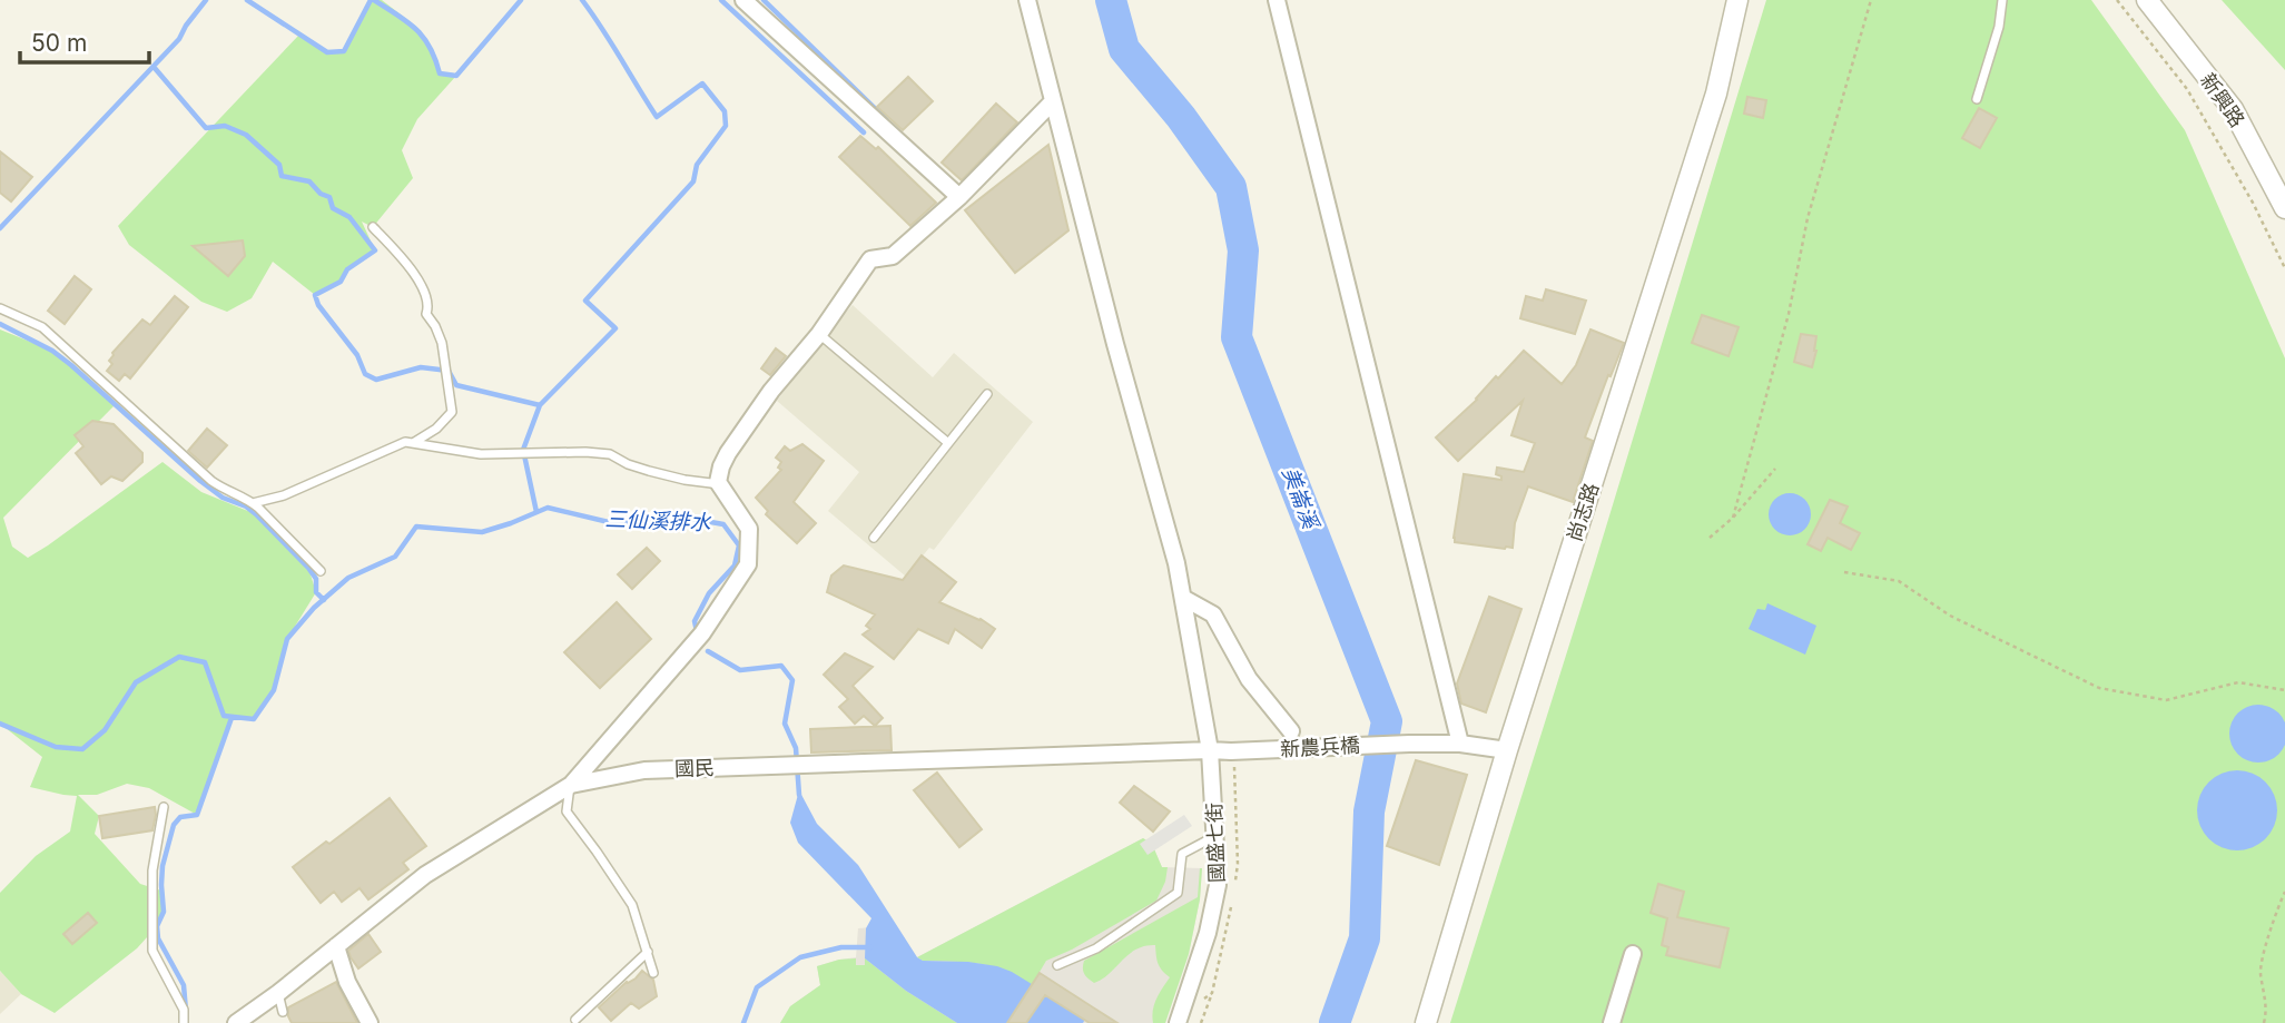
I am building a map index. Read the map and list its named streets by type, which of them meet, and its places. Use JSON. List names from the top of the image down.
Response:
{
  "streets": {
    "street": [
      "新興路",
      "尚志路",
      "新農兵橋",
      "國民",
      "國盛七街"
    ]
  },
  "crossings": [
    ["尚志路", "新農兵橋"],
    ["新農兵橋", "國民"],
    ["國民", "國盛七街"]
  ],
  "water": ["美崙溪", "三仙溪排水"],
  "scale_bar": "50 m"
}
